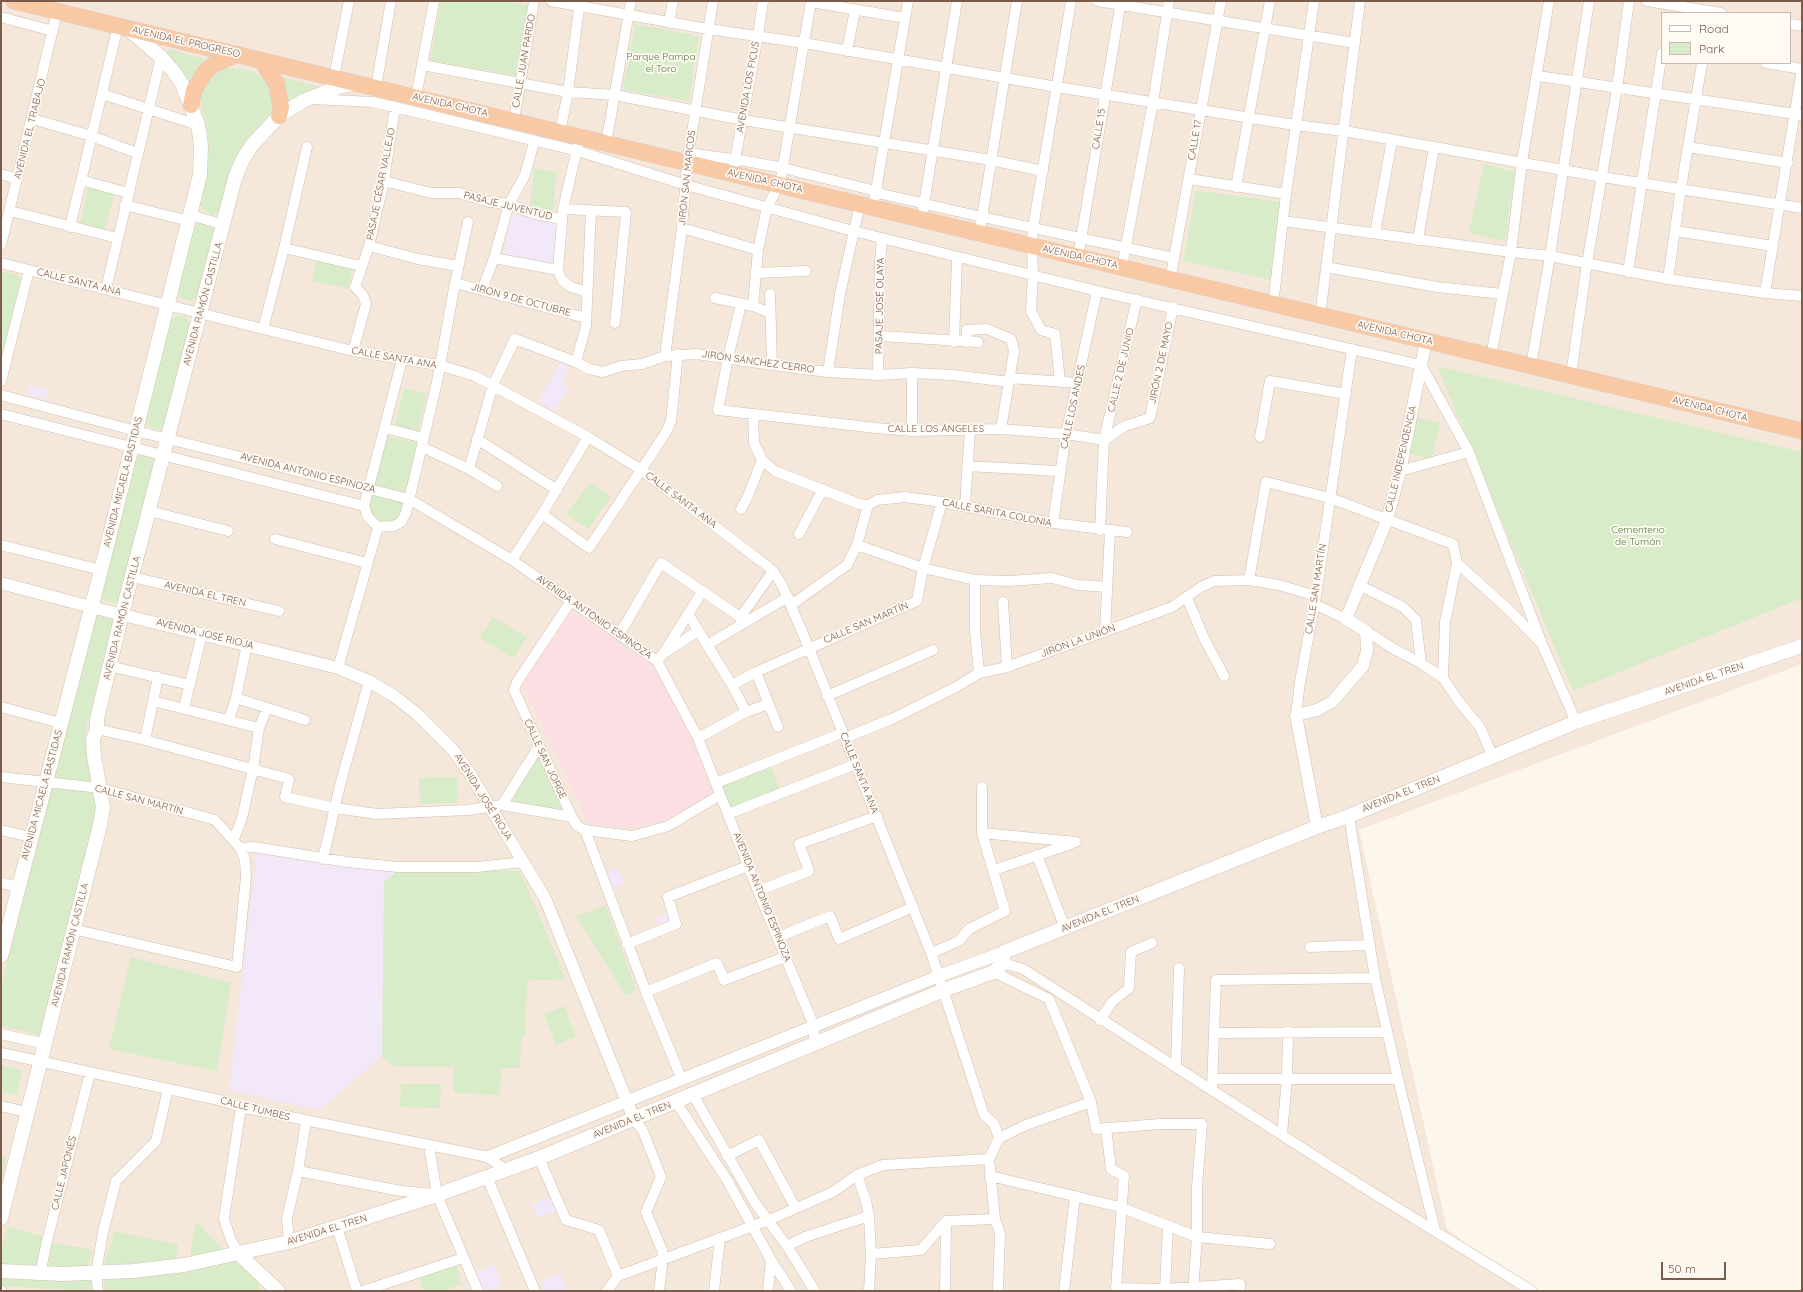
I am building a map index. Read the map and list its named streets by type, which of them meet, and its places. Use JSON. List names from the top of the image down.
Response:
{
  "streets": {
    "highway": ["AVENIDA EL PROGRESO", "AVENIDA CHOTA"],
    "main road": ["AVENIDA RAMÓN CASTILLA", "AVENIDA MICAELA BASTIDAS", "AVENIDA EL TREN"],
    "street": [
      "CALLE JUAN PARDO",
      "AVENIDA LOS FICUS",
      "AVENIDA EL TRABAJO",
      "CALLE 15",
      "CALLE 17",
      "JIRÓN SAN MARCOS",
      "PASAJE CÉSAR VALLEJO",
      "PASAJE JUVENTUD",
      "CALLE SANTA ANA",
      "JIRÓN 9 DE OCTUBRE",
      "PASAJE JOSÉ OLAYA",
      "JIRÓN SÁNCHEZ CERRO",
      "JIRÓN 2 DE MAYO",
      "CALLE 2 DE JUNIO",
      "CALLE LOS ANDES",
      "CALLE LOS ÁNGELES",
      "CALLE INDEPENDENCIA",
      "AVENIDA ANTONIO ESPINOZA",
      "CALLE SARITA COLONIA",
      "CALLE SAN MARTÍN",
      "AVENIDA JOSÉ RIOJA",
      "JIRÓN LA UNIÓN",
      "CALLE SAN JORGE",
      "CALLE TUMBES",
      "CALLE JAPONÉS"
    ]
  },
  "crossings": [
    ["AVENIDA EL PROGRESO", "AVENIDA CHOTA"],
    ["AVENIDA EL PROGRESO", "AVENIDA EL TRABAJO"],
    ["AVENIDA EL PROGRESO", "AVENIDA RAMÓN CASTILLA"],
    ["AVENIDA EL PROGRESO", "AVENIDA MICAELA BASTIDAS"],
    ["CALLE JUAN PARDO", "AVENIDA CHOTA"],
    ["AVENIDA LOS FICUS", "AVENIDA CHOTA"],
    ["AVENIDA CHOTA", "CALLE 15"],
    ["AVENIDA CHOTA", "CALLE 17"],
    ["AVENIDA CHOTA", "JIRÓN SAN MARCOS"],
    ["AVENIDA CHOTA", "AVENIDA RAMÓN CASTILLA"],
    ["AVENIDA CHOTA", "CALLE INDEPENDENCIA"],
    ["JIRÓN SAN MARCOS", "JIRÓN SÁNCHEZ CERRO"],
    ["PASAJE CÉSAR VALLEJO", "PASAJE JUVENTUD"],
    ["PASAJE CÉSAR VALLEJO", "CALLE SANTA ANA"],
    ["PASAJE JUVENTUD", "JIRÓN 9 DE OCTUBRE"],
    ["CALLE SANTA ANA", "AVENIDA RAMÓN CASTILLA"],
    ["CALLE SANTA ANA", "JIRÓN SÁNCHEZ CERRO"],
    ["CALLE SANTA ANA", "AVENIDA MICAELA BASTIDAS"],
    ["CALLE SANTA ANA", "CALLE SAN MARTÍN"],
    ["CALLE SANTA ANA", "AVENIDA EL TREN"],
    ["CALLE SANTA ANA", "JIRÓN LA UNIÓN"],
    ["JIRÓN 9 DE OCTUBRE", "JIRÓN SÁNCHEZ CERRO"],
    ["AVENIDA RAMÓN CASTILLA", "AVENIDA ANTONIO ESPINOZA"],
    ["AVENIDA RAMÓN CASTILLA", "CALLE SAN MARTÍN"],
    ["AVENIDA RAMÓN CASTILLA", "AVENIDA EL TREN"],
    ["AVENIDA RAMÓN CASTILLA", "AVENIDA JOSÉ RIOJA"],
    ["AVENIDA RAMÓN CASTILLA", "CALLE TUMBES"],
    ["PASAJE JOSÉ OLAYA", "JIRÓN SÁNCHEZ CERRO"],
    ["JIRÓN SÁNCHEZ CERRO", "CALLE LOS ANDES"],
    ["JIRÓN SÁNCHEZ CERRO", "CALLE LOS ÁNGELES"],
    ["JIRÓN 2 DE MAYO", "CALLE 2 DE JUNIO"],
    ["JIRÓN 2 DE MAYO", "CALLE LOS ÁNGELES"],
    ["CALLE 2 DE JUNIO", "CALLE LOS ÁNGELES"],
    ["CALLE 2 DE JUNIO", "CALLE SARITA COLONIA"],
    ["CALLE 2 DE JUNIO", "JIRÓN LA UNIÓN"],
    ["CALLE LOS ANDES", "CALLE LOS ÁNGELES"],
    ["CALLE LOS ANDES", "CALLE SARITA COLONIA"],
    ["CALLE INDEPENDENCIA", "JIRÓN LA UNIÓN"],
    ["AVENIDA ANTONIO ESPINOZA", "AVENIDA MICAELA BASTIDAS"],
    ["AVENIDA ANTONIO ESPINOZA", "AVENIDA EL TREN"],
    ["AVENIDA ANTONIO ESPINOZA", "JIRÓN LA UNIÓN"],
    ["AVENIDA ANTONIO ESPINOZA", "CALLE SAN JORGE"],
    ["AVENIDA MICAELA BASTIDAS", "CALLE SAN MARTÍN"],
    ["AVENIDA MICAELA BASTIDAS", "AVENIDA JOSÉ RIOJA"],
    ["CALLE SARITA COLONIA", "CALLE SAN MARTÍN"],
    ["CALLE SAN MARTÍN", "AVENIDA EL TREN"],
    ["CALLE SAN MARTÍN", "JIRÓN LA UNIÓN"],
    ["AVENIDA EL TREN", "AVENIDA JOSÉ RIOJA"],
    ["AVENIDA EL TREN", "CALLE SAN JORGE"],
    ["AVENIDA EL TREN", "CALLE TUMBES"],
    ["AVENIDA EL TREN", "CALLE JAPONÉS"],
    ["CALLE TUMBES", "CALLE JAPONÉS"]
  ],
  "parks": ["Parque Pampa el Toro", "Cementerio de Tumán"],
  "legend": ["Road", "Park"],
  "scale_bar": "50 m"
}
